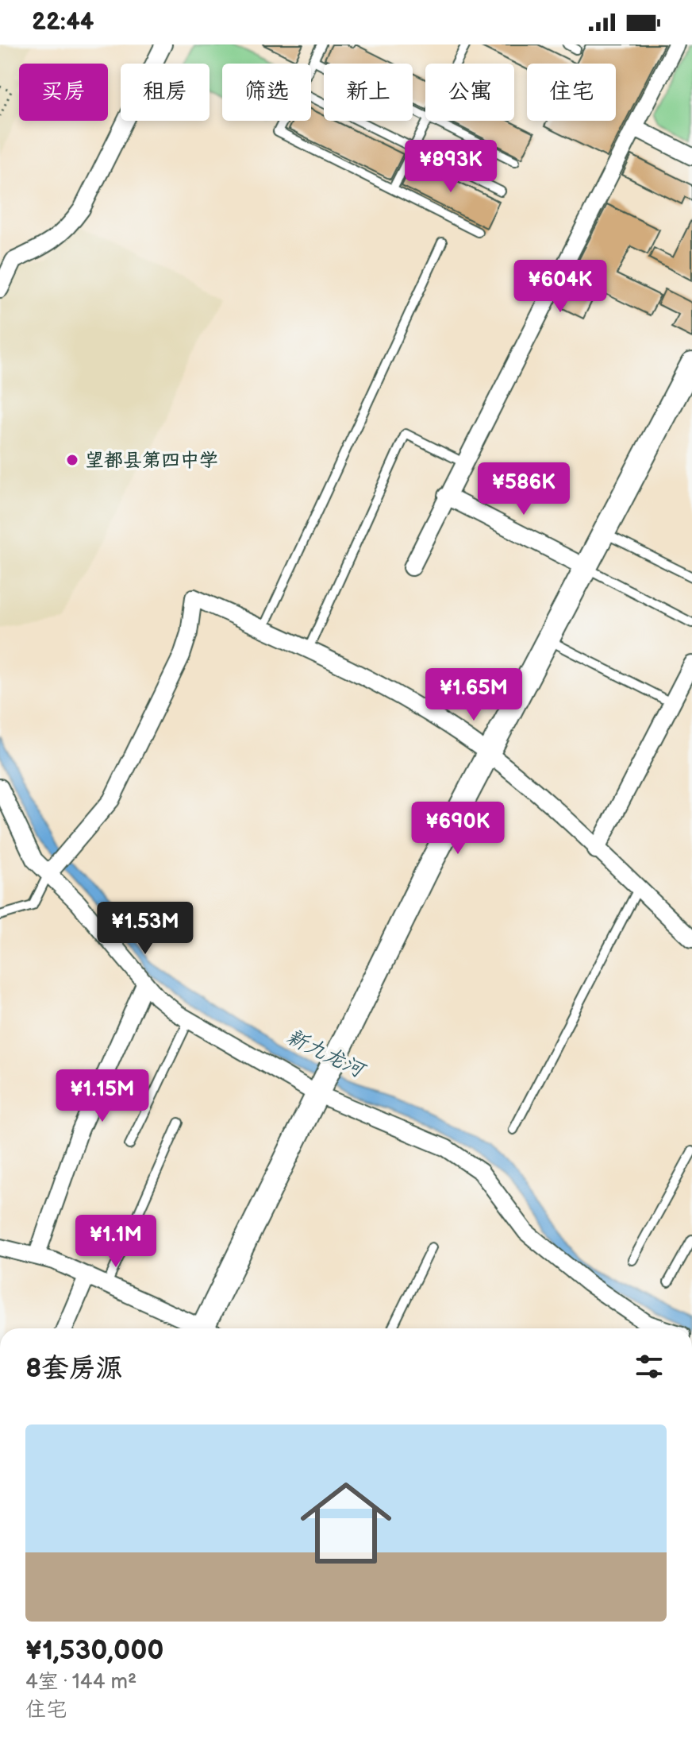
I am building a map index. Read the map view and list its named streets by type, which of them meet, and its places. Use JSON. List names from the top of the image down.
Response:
{
  "water": ["新九龙河"],
  "places": ["望都县第四中学"],
  "page": {
    "status": "22:44",
    "chip": [
      "买房",
      "租房",
      "筛选",
      "新上",
      "公寓",
      "住宅"
    ],
    "price": [
      "¥893K",
      "¥604K",
      "¥586K",
      "¥1.65M",
      "¥690K",
      "¥1.53M",
      "¥1.15M",
      "¥1.1M"
    ],
    "heading": "8套房源",
    "list": [
      {
        "name": "¥1,530,000",
        "note": "4室 · 144 m² · 住宅"
      }
    ]
  }
}
